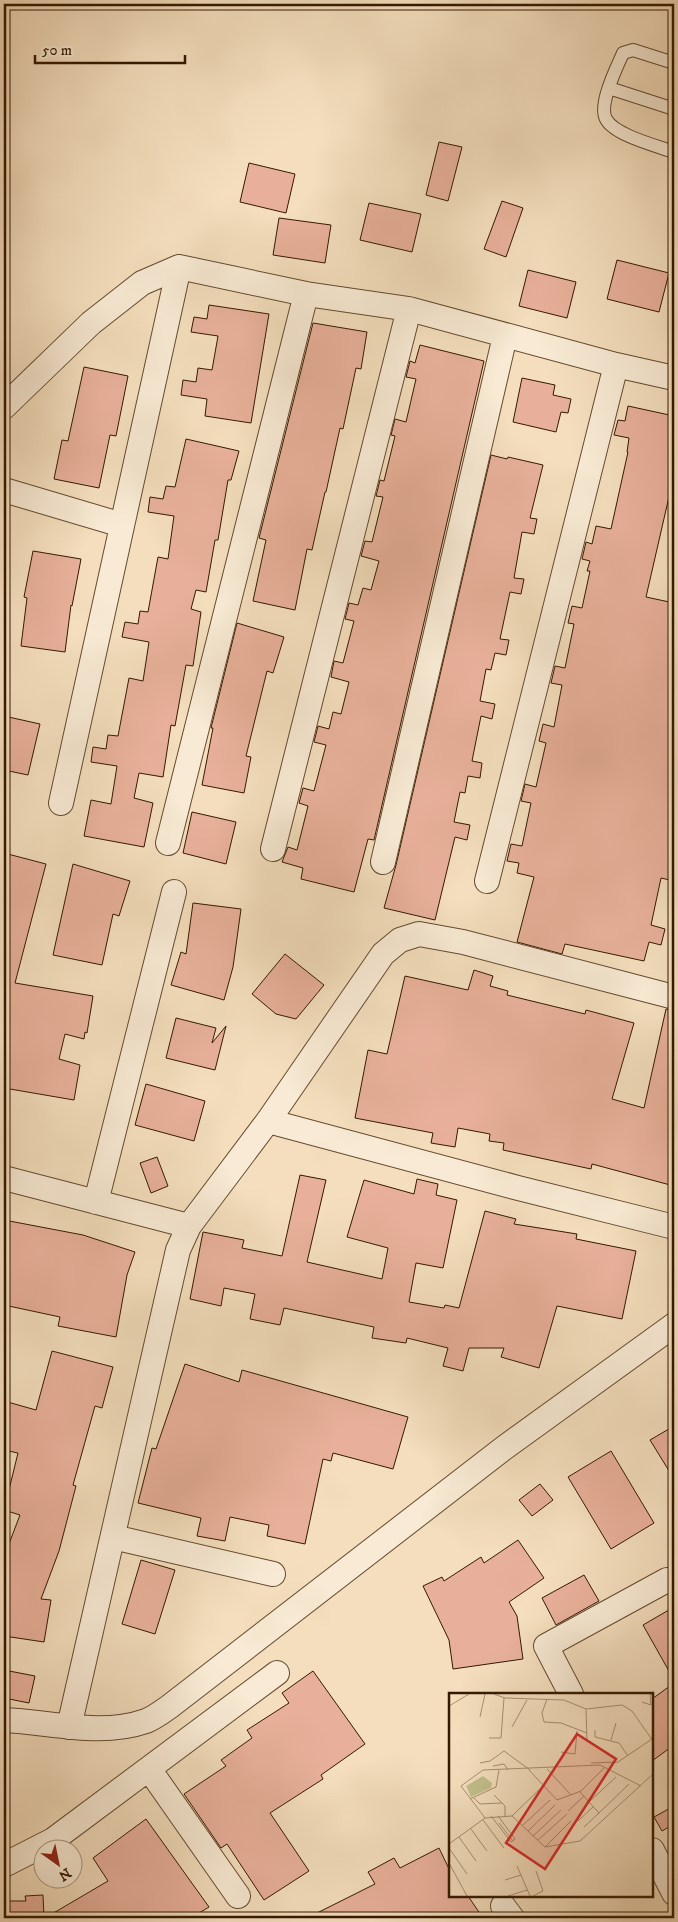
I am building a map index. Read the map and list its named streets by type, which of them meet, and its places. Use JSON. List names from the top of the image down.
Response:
{
  "scale_bar": "50 m",
  "north": "bottom right"
}
